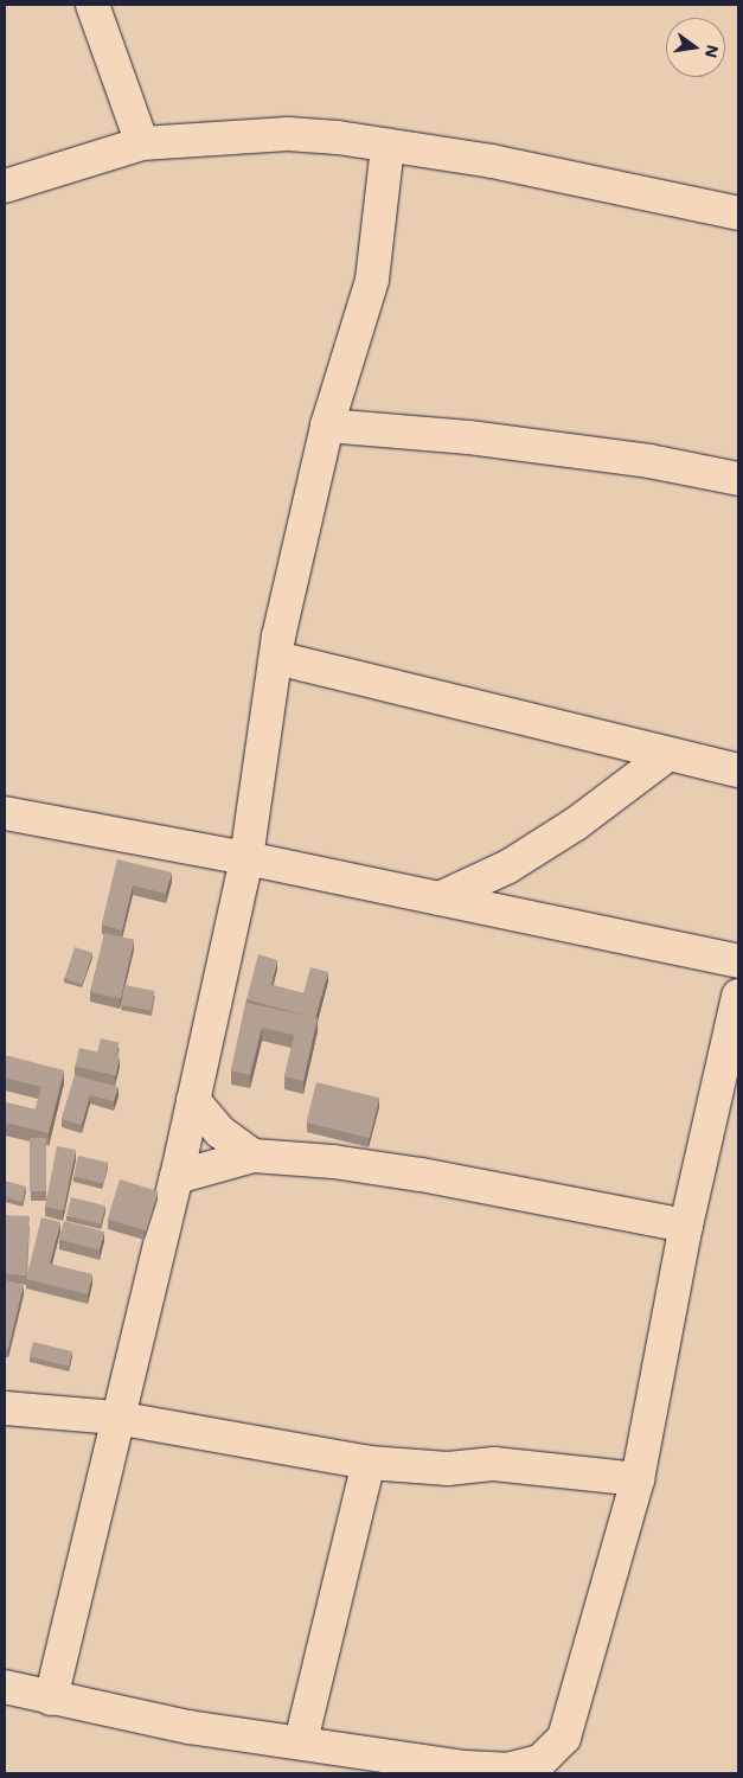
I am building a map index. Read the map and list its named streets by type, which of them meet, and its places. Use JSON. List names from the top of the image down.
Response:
{
  "north": "right"
}
